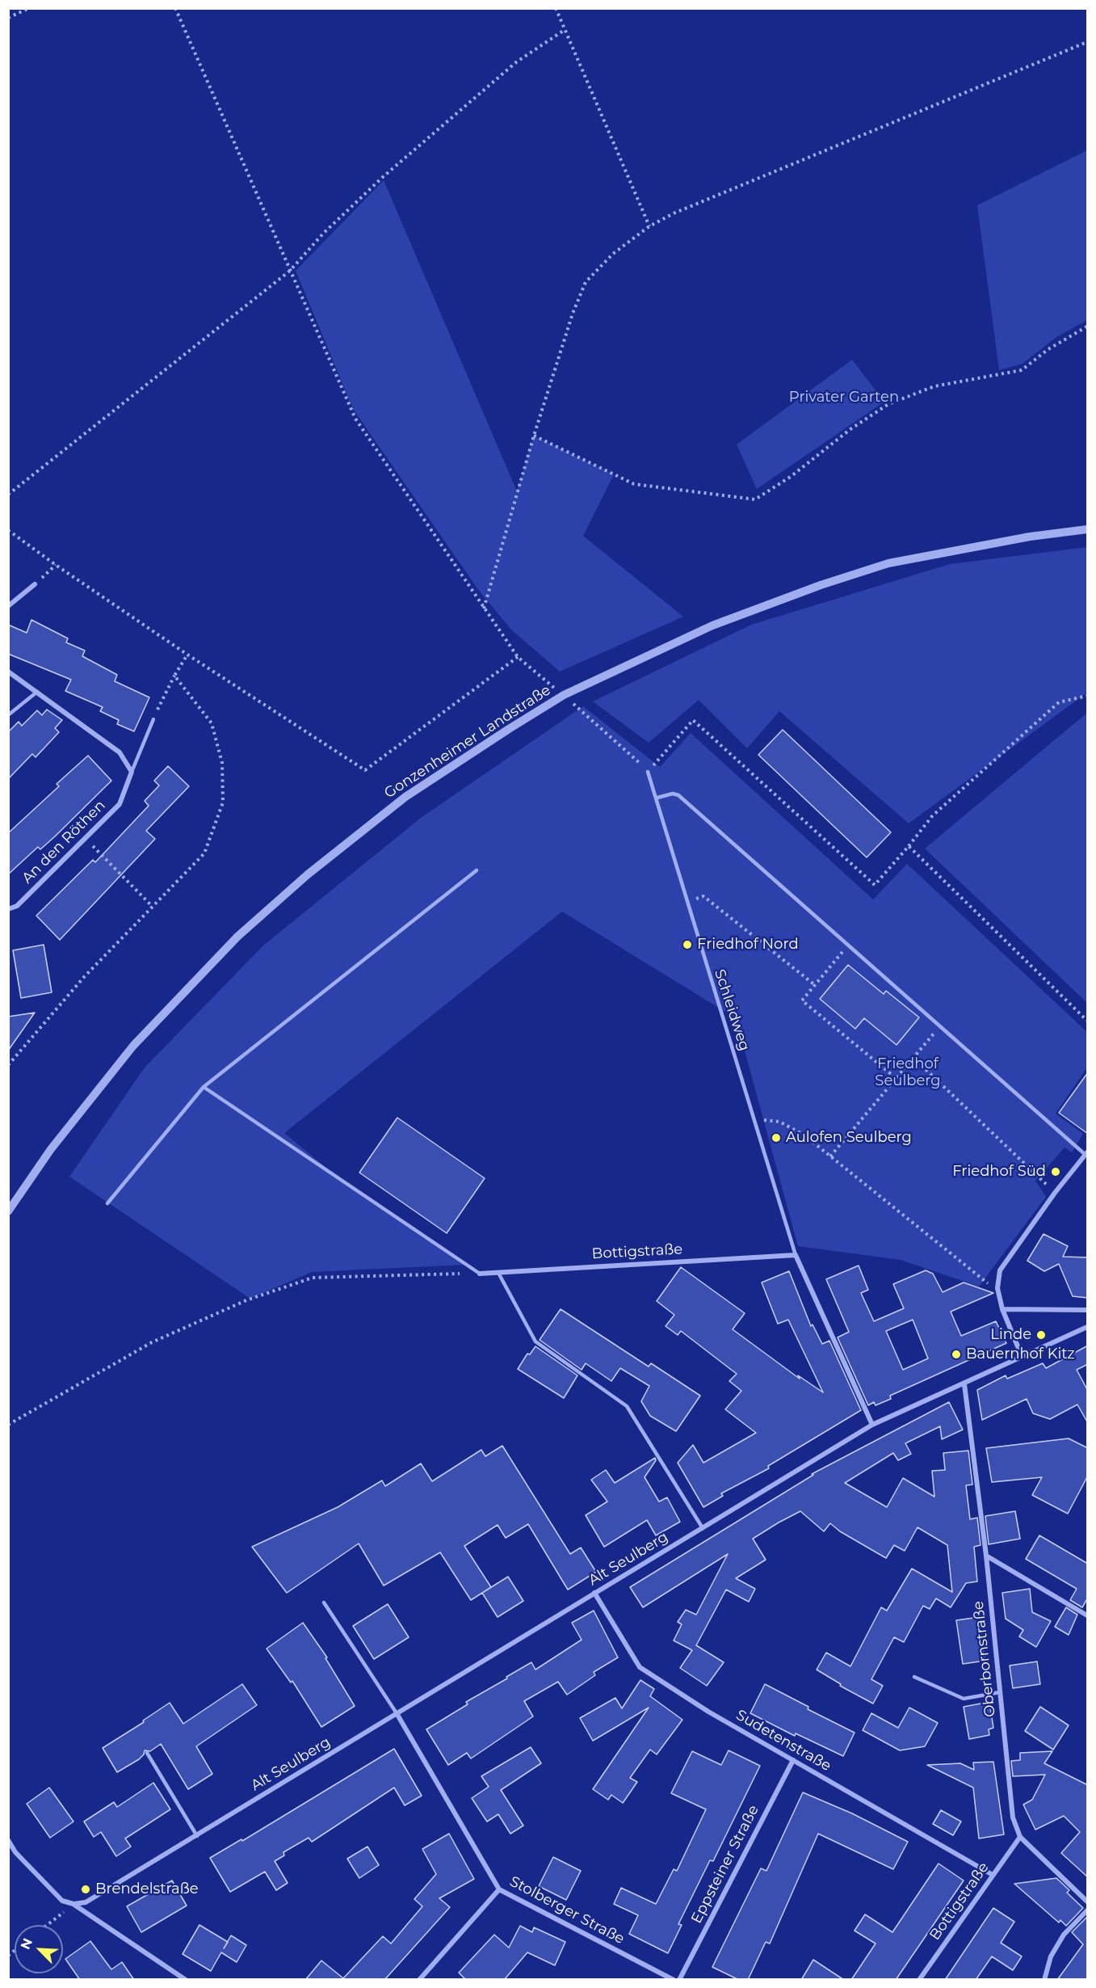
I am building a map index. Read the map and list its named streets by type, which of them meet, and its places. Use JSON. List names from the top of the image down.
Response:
{
  "streets": {
    "street": [
      "Gonzenheimer Landstraße",
      "An den Röthen",
      "Bottigstraße",
      "Alt Seulberg",
      "Oberbornstraße",
      "Sudetenstraße",
      "Eppsteiner Straße",
      "Stolberger Straße"
    ],
    "lane": ["Schleidweg"]
  },
  "crossings": [
    ["Schleidweg", "Bottigstraße"],
    ["Bottigstraße", "Oberbornstraße"],
    ["Bottigstraße", "Sudetenstraße"],
    ["Alt Seulberg", "Oberbornstraße"],
    ["Alt Seulberg", "Sudetenstraße"],
    ["Alt Seulberg", "Stolberger Straße"],
    ["Sudetenstraße", "Eppsteiner Straße"]
  ],
  "parks": ["Privater Garten", "Friedhof Seulberg"],
  "places": [
    "Friedhof Nord",
    "Aulofen Seulberg",
    "Friedhof Süd",
    "Linde",
    "Bauernhof Kitz",
    "Brendelstraße"
  ],
  "north": "top left"
}
